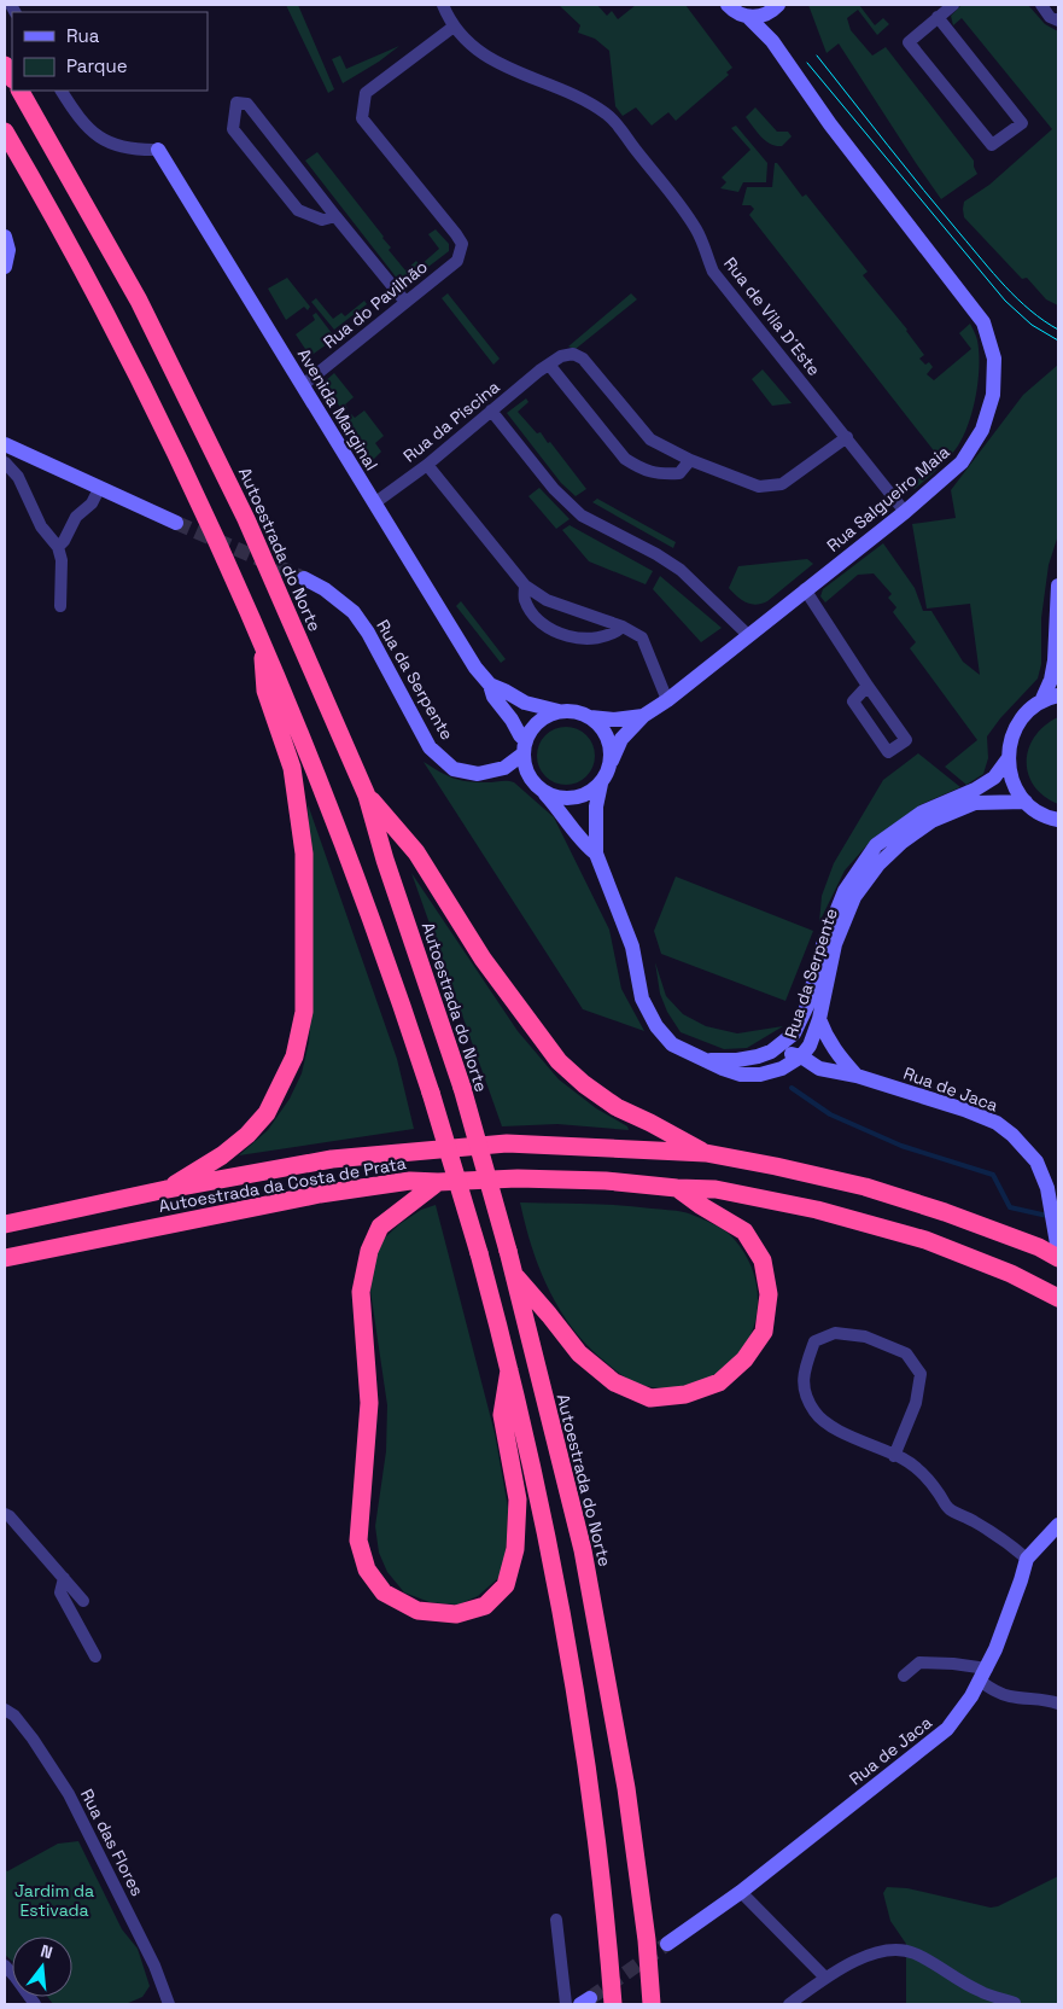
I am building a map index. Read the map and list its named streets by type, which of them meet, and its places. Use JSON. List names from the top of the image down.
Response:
{
  "streets": {
    "highway": ["Autoestrada do Norte", "Autoestrada da Costa de Prata"],
    "street": [
      "Rua do Pavilhão",
      "Rua de Vila D´Este",
      "Avenida Marginal",
      "Rua da Piscina",
      "Rua Salgueiro Maia",
      "Rua da Serpente",
      "Rua de Jaca",
      "Rua das Flores"
    ]
  },
  "crossings": [
    ["Rua do Pavilhão", "Rua de Vila D´Este"],
    ["Rua do Pavilhão", "Avenida Marginal"],
    ["Avenida Marginal", "Rua da Piscina"],
    ["Avenida Marginal", "Rua Salgueiro Maia"],
    ["Avenida Marginal", "Rua da Serpente"],
    ["Rua Salgueiro Maia", "Rua da Serpente"],
    ["Rua da Serpente", "Rua de Jaca"]
  ],
  "parks": ["Jardim da Estivada"],
  "legend": ["Rua", "Parque"],
  "north": "top"
}
